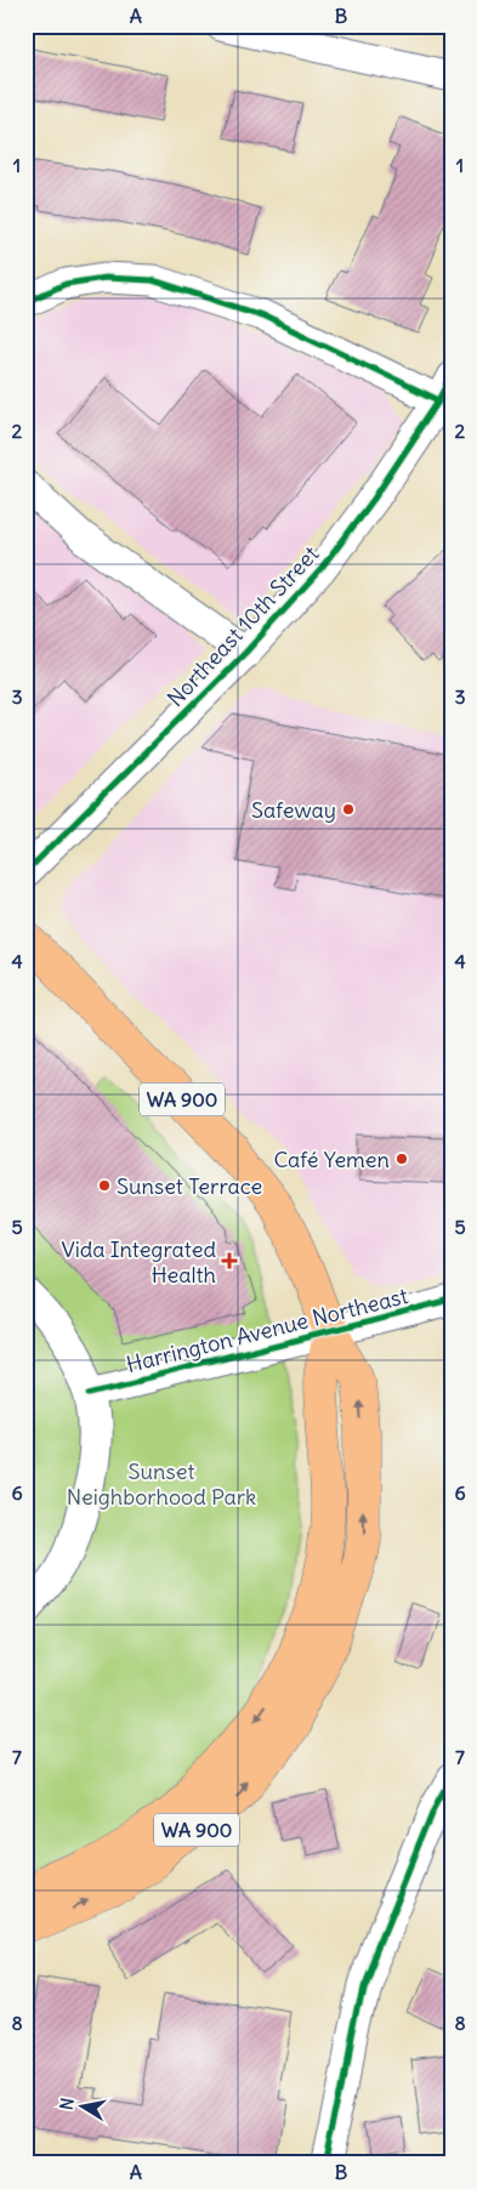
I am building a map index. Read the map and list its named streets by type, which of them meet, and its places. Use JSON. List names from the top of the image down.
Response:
{
  "streets": {
    "main road": ["WA 900"],
    "street": ["Northeast 10th Street", "Harrington Avenue Northeast"]
  },
  "crossings": [
    ["WA 900", "Harrington Avenue Northeast"]
  ],
  "parks": ["Sunset Neighborhood Park"],
  "places": {
    "other": ["Safeway", "Café Yemen", "Sunset Terrace"],
    "health": ["Vida Integrated Health"]
  },
  "north": "left",
  "grid": {
    "columns": ["A", "B"],
    "rows": [
      "1",
      "2",
      "3",
      "4",
      "5",
      "6",
      "7",
      "8"
    ]
  }
}
